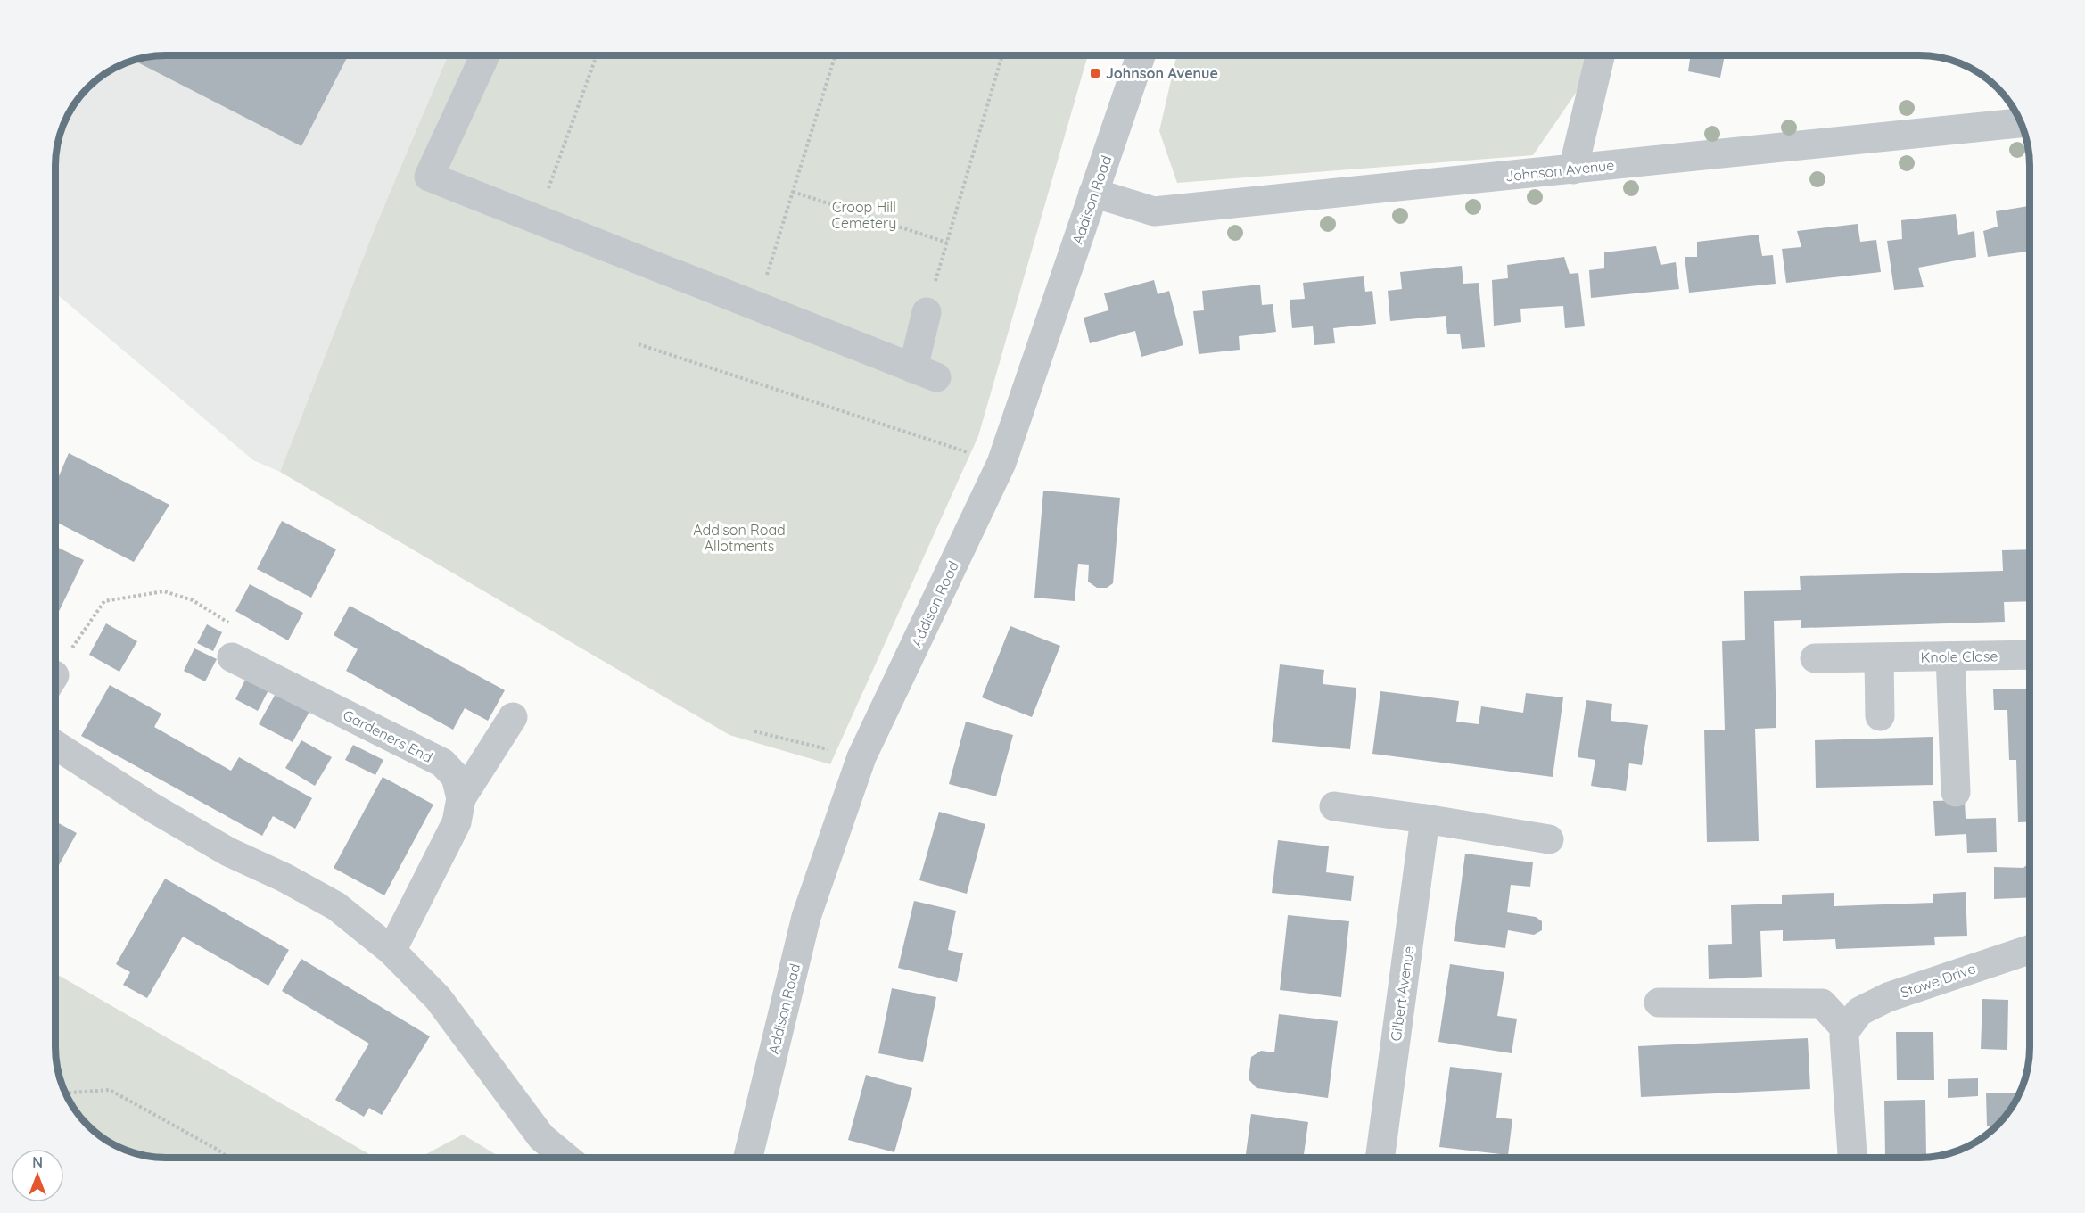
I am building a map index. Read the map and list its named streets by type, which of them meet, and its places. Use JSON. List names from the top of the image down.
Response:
{
  "streets": {
    "street": [
      "Johnson Avenue",
      "Addison Road",
      "Knole Close",
      "Gardeners End",
      "Stowe Drive",
      "Gilbert Avenue"
    ]
  },
  "crossings": [
    ["Johnson Avenue", "Addison Road"]
  ],
  "parks": ["Croop Hill Cemetery", "Addison Road Allotments"],
  "places": {
    "transit": ["Johnson Avenue"]
  },
  "north": "top"
}
